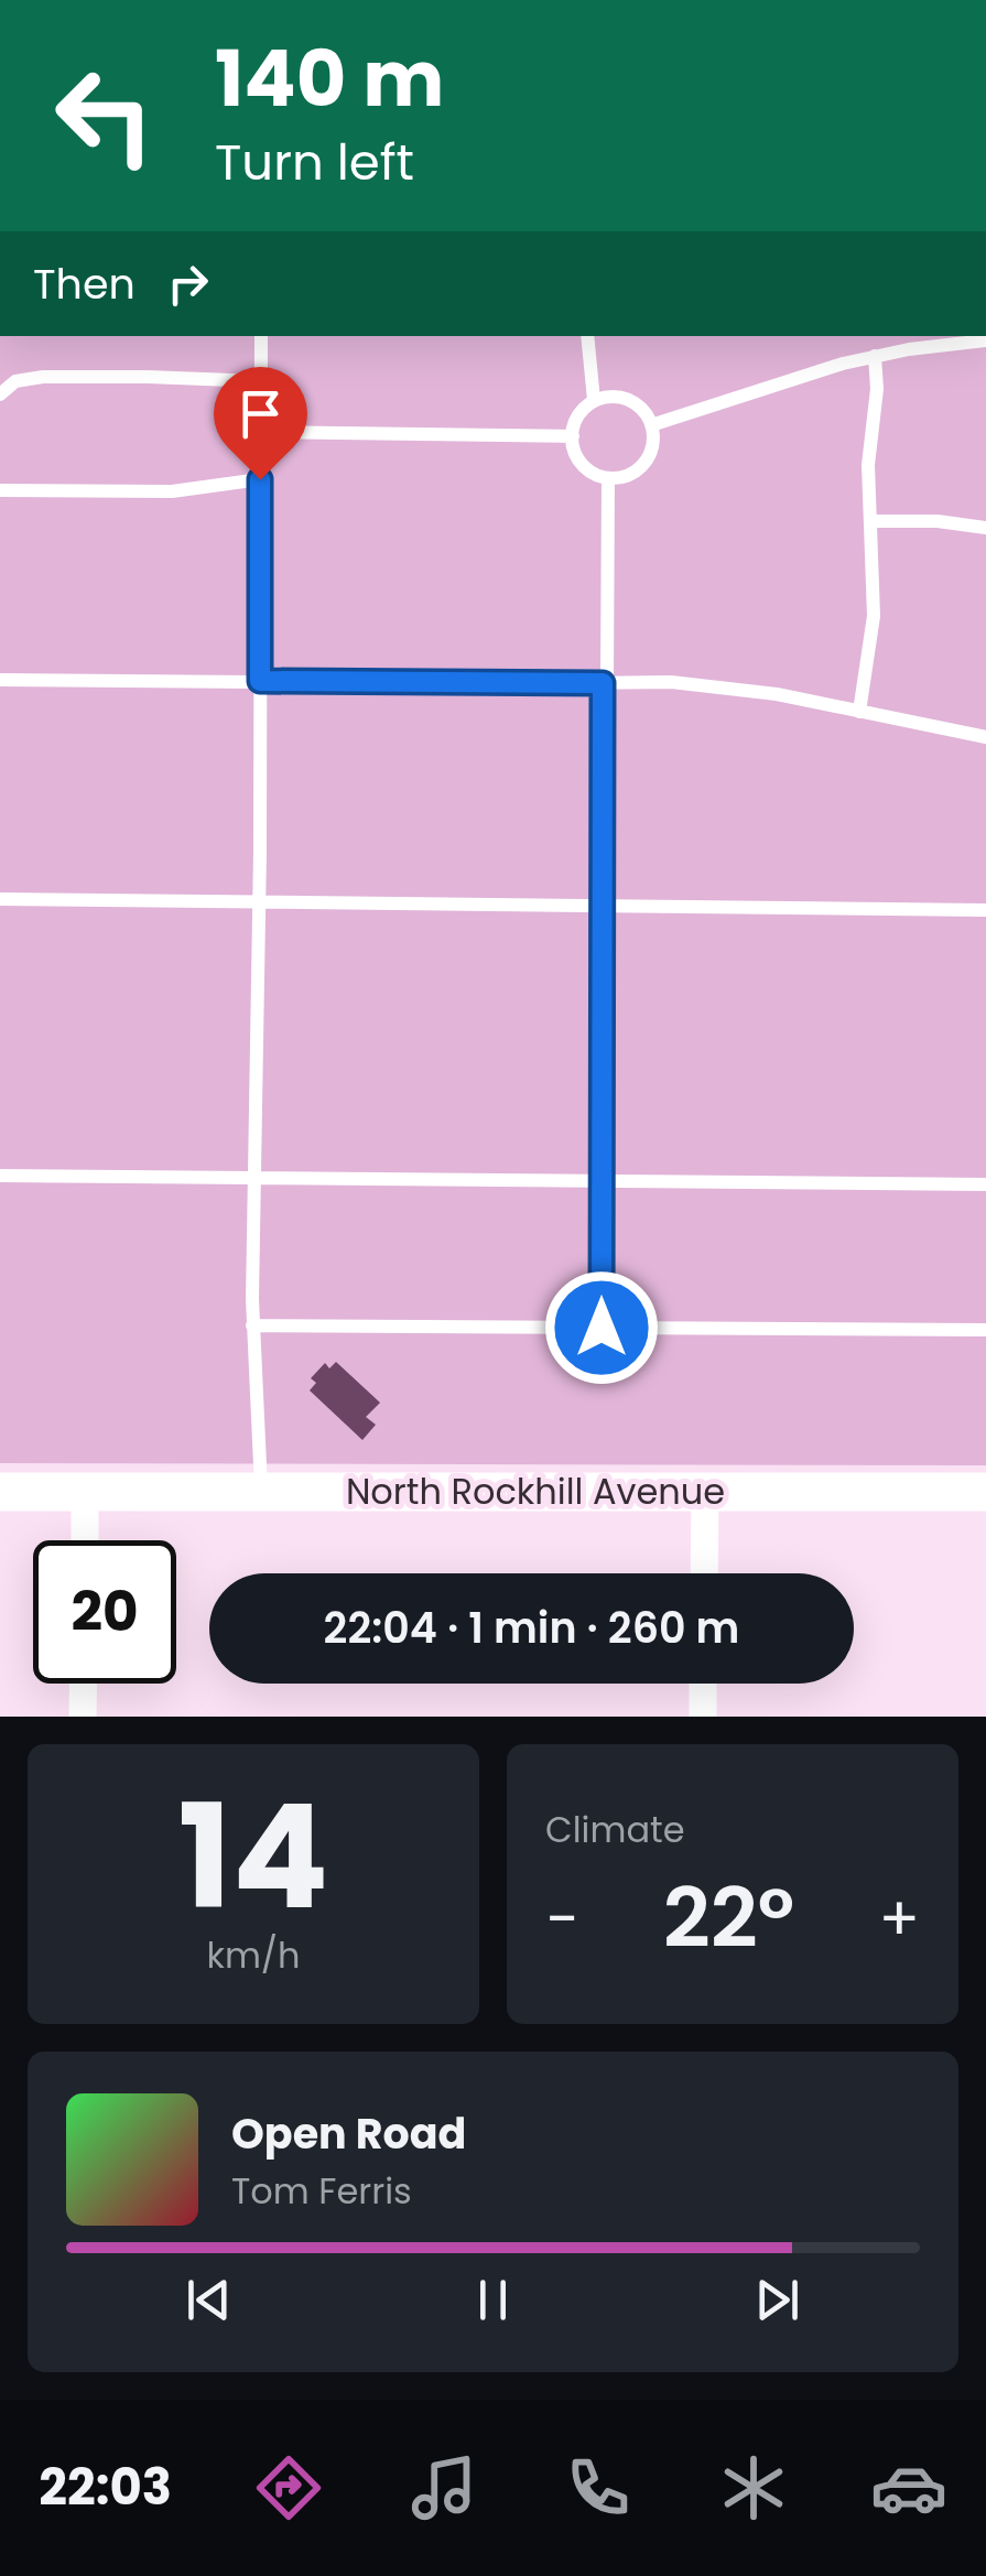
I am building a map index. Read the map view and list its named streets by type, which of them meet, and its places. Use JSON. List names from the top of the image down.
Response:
{
  "streets": {
    "street": ["North Rockhill Avenue"]
  },
  "page": {
    "turn": ["140 m", "Turn left"],
    "then": "Then",
    "limit": "20",
    "trip": "22:04 · 1 min · 260 m",
    "tile": [
      ["14", "km/h"],
      "Climate"
    ],
    "heat": ["−", "22°", "+"],
    "song": ["Open Road", "Tom Ferris"],
    "tabs": "22:03"
  }
}
